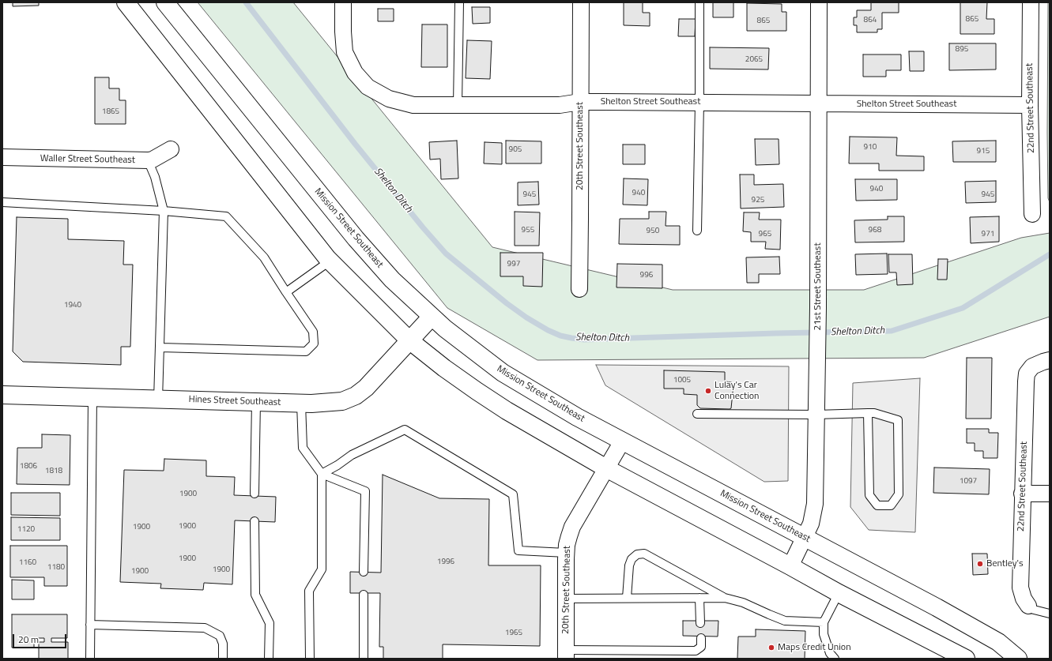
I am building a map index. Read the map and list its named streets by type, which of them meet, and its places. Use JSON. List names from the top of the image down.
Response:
{
  "streets": {
    "main road": ["Mission Street Southeast", "Hines Street Southeast"],
    "street": [
      "Shelton Street Southeast",
      "22nd Street Southeast",
      "20th Street Southeast",
      "Waller Street Southeast",
      "21st Street Southeast"
    ]
  },
  "crossings": [
    ["Shelton Street Southeast", "22nd Street Southeast"],
    ["Shelton Street Southeast", "20th Street Southeast"],
    ["Shelton Street Southeast", "21st Street Southeast"],
    ["20th Street Southeast", "Mission Street Southeast"],
    ["Mission Street Southeast", "21st Street Southeast"],
    ["Mission Street Southeast", "Hines Street Southeast"]
  ],
  "water": ["Shelton Ditch"],
  "places": ["Lulay's Car Connection", "Bentley's", "Maps Credit Union"],
  "house_numbers": [
    "865",
    "864",
    "865",
    "895",
    "2065",
    "1865",
    "910",
    "905",
    "915",
    "940",
    "940",
    "945",
    "945",
    "925",
    "955",
    "968",
    "950",
    "965",
    "971",
    "997",
    "996",
    "1940",
    "1005",
    "1806",
    "1818",
    "1097",
    "1900",
    "1900",
    "1900",
    "1120",
    "1900",
    "1996",
    "1160",
    "1180",
    "1900",
    "1900",
    "1965"
  ],
  "scale_bar": "20 m"
}
